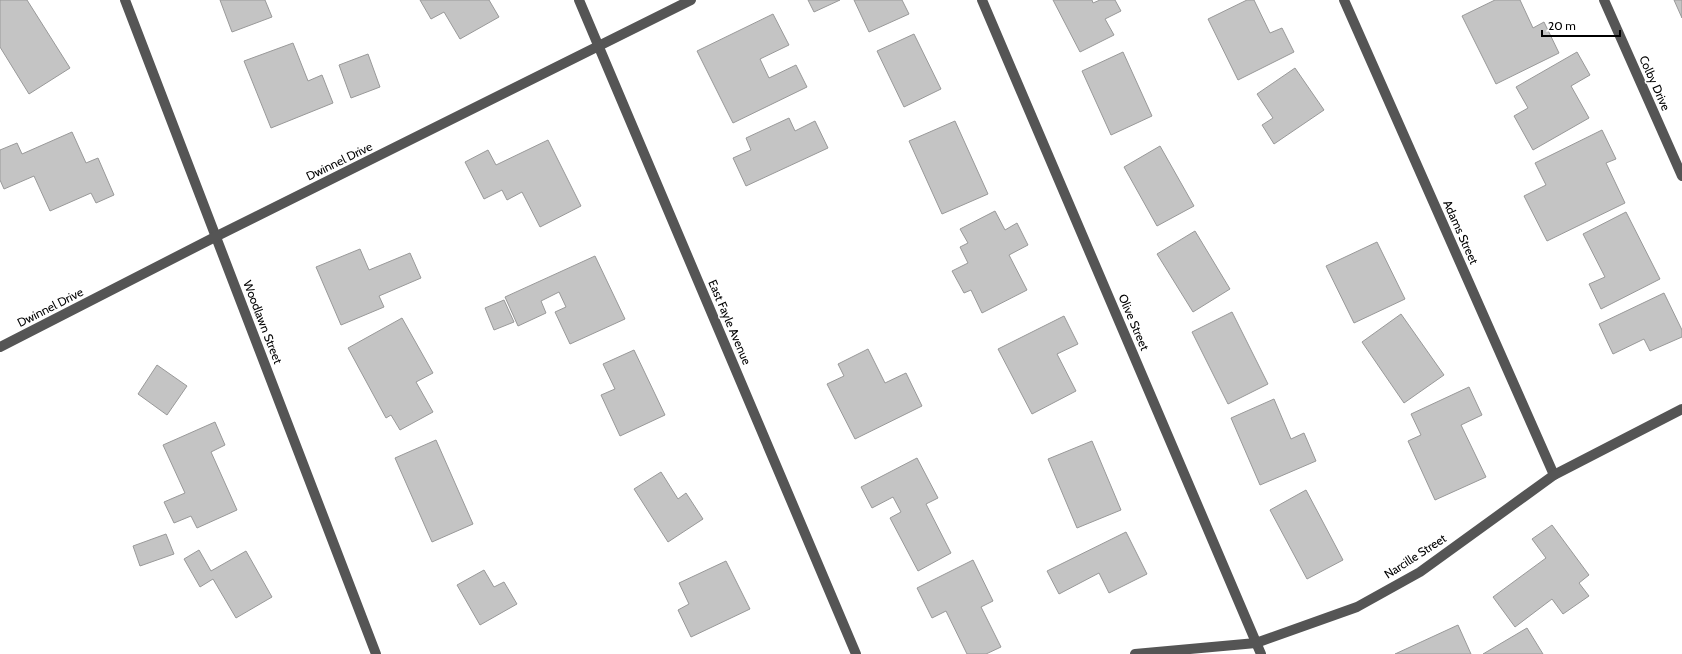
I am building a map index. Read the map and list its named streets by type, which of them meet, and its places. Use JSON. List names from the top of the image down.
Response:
{
  "streets": {
    "street": [
      "Colby Drive",
      "Dwinnel Drive",
      "Adams Street",
      "Woodlawn Street",
      "East Fayle Avenue",
      "Olive Street",
      "Narcille Street"
    ]
  },
  "crossings": [
    ["Dwinnel Drive", "Woodlawn Street"],
    ["Dwinnel Drive", "East Fayle Avenue"],
    ["Adams Street", "Narcille Street"],
    ["Olive Street", "Narcille Street"]
  ],
  "scale_bar": "20 m"
}
